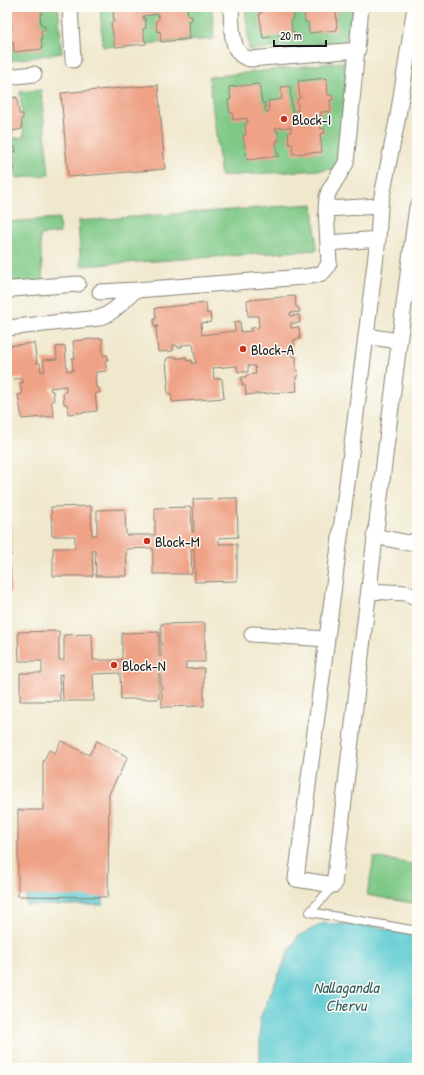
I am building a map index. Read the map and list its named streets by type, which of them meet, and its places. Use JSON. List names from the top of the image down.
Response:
{
  "water": ["Nallagandla Chervu"],
  "places": [
    "Block-I",
    "Block-A",
    "Block-M",
    "Block-N"
  ],
  "scale_bar": "20 m"
}
